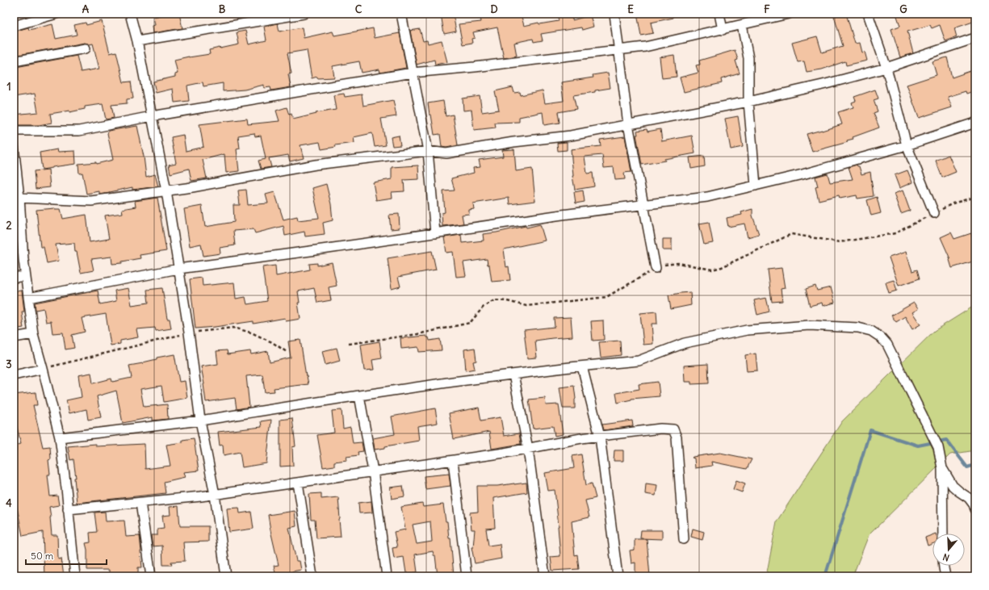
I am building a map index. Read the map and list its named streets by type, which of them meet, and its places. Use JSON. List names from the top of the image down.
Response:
{
  "scale_bar": "50 m",
  "north": "bottom",
  "grid": {
    "columns": [
      "A",
      "B",
      "C",
      "D",
      "E",
      "F",
      "G"
    ],
    "rows": [
      "1",
      "2",
      "3",
      "4"
    ]
  }
}
